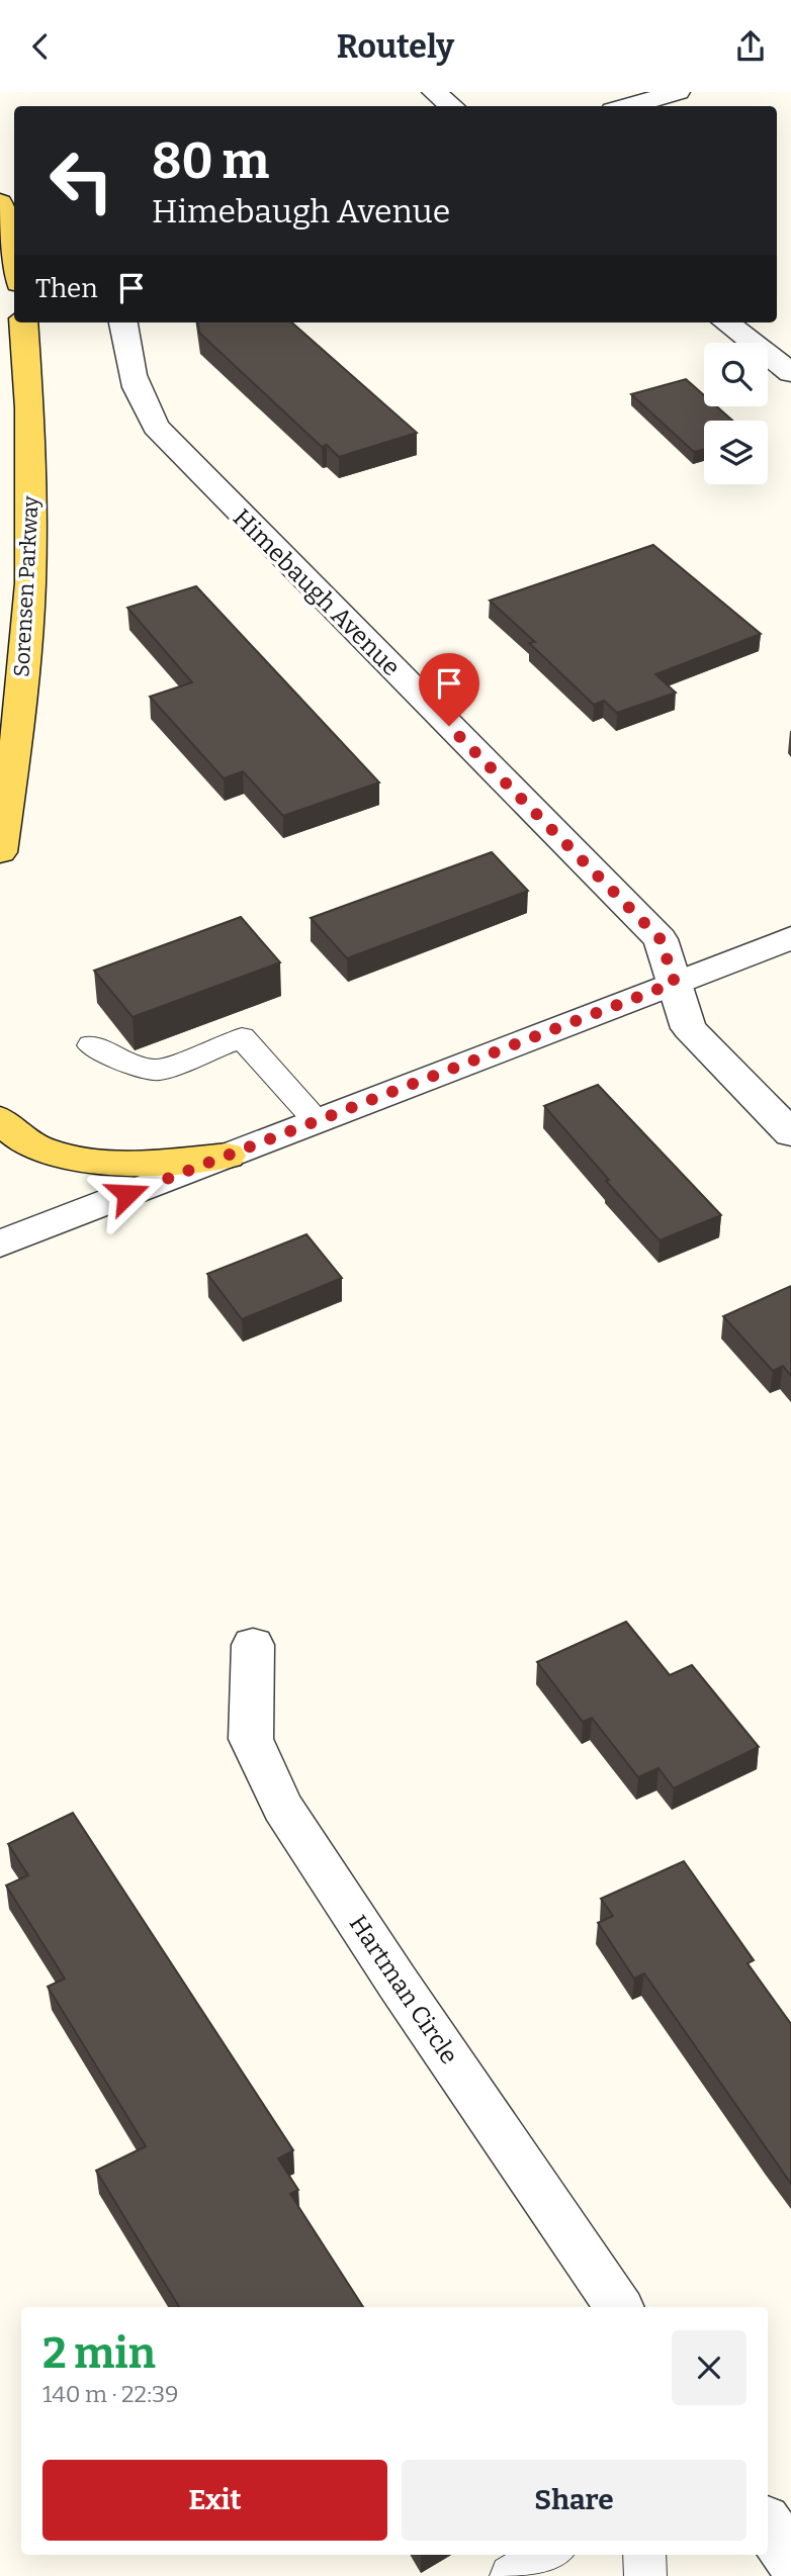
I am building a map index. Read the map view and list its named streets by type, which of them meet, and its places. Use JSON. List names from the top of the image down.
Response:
{
  "streets": {
    "main road": ["Sorensen Parkway"],
    "street": ["Himebaugh Avenue", "Hartman Circle"]
  },
  "page": {
    "header": "Routely",
    "turn": ["80 m", "Himebaugh Avenue"],
    "then": "Then",
    "heading": ["2 min", "140 m · 22:39"],
    "buttons": ["Exit", "Share"]
  }
}
